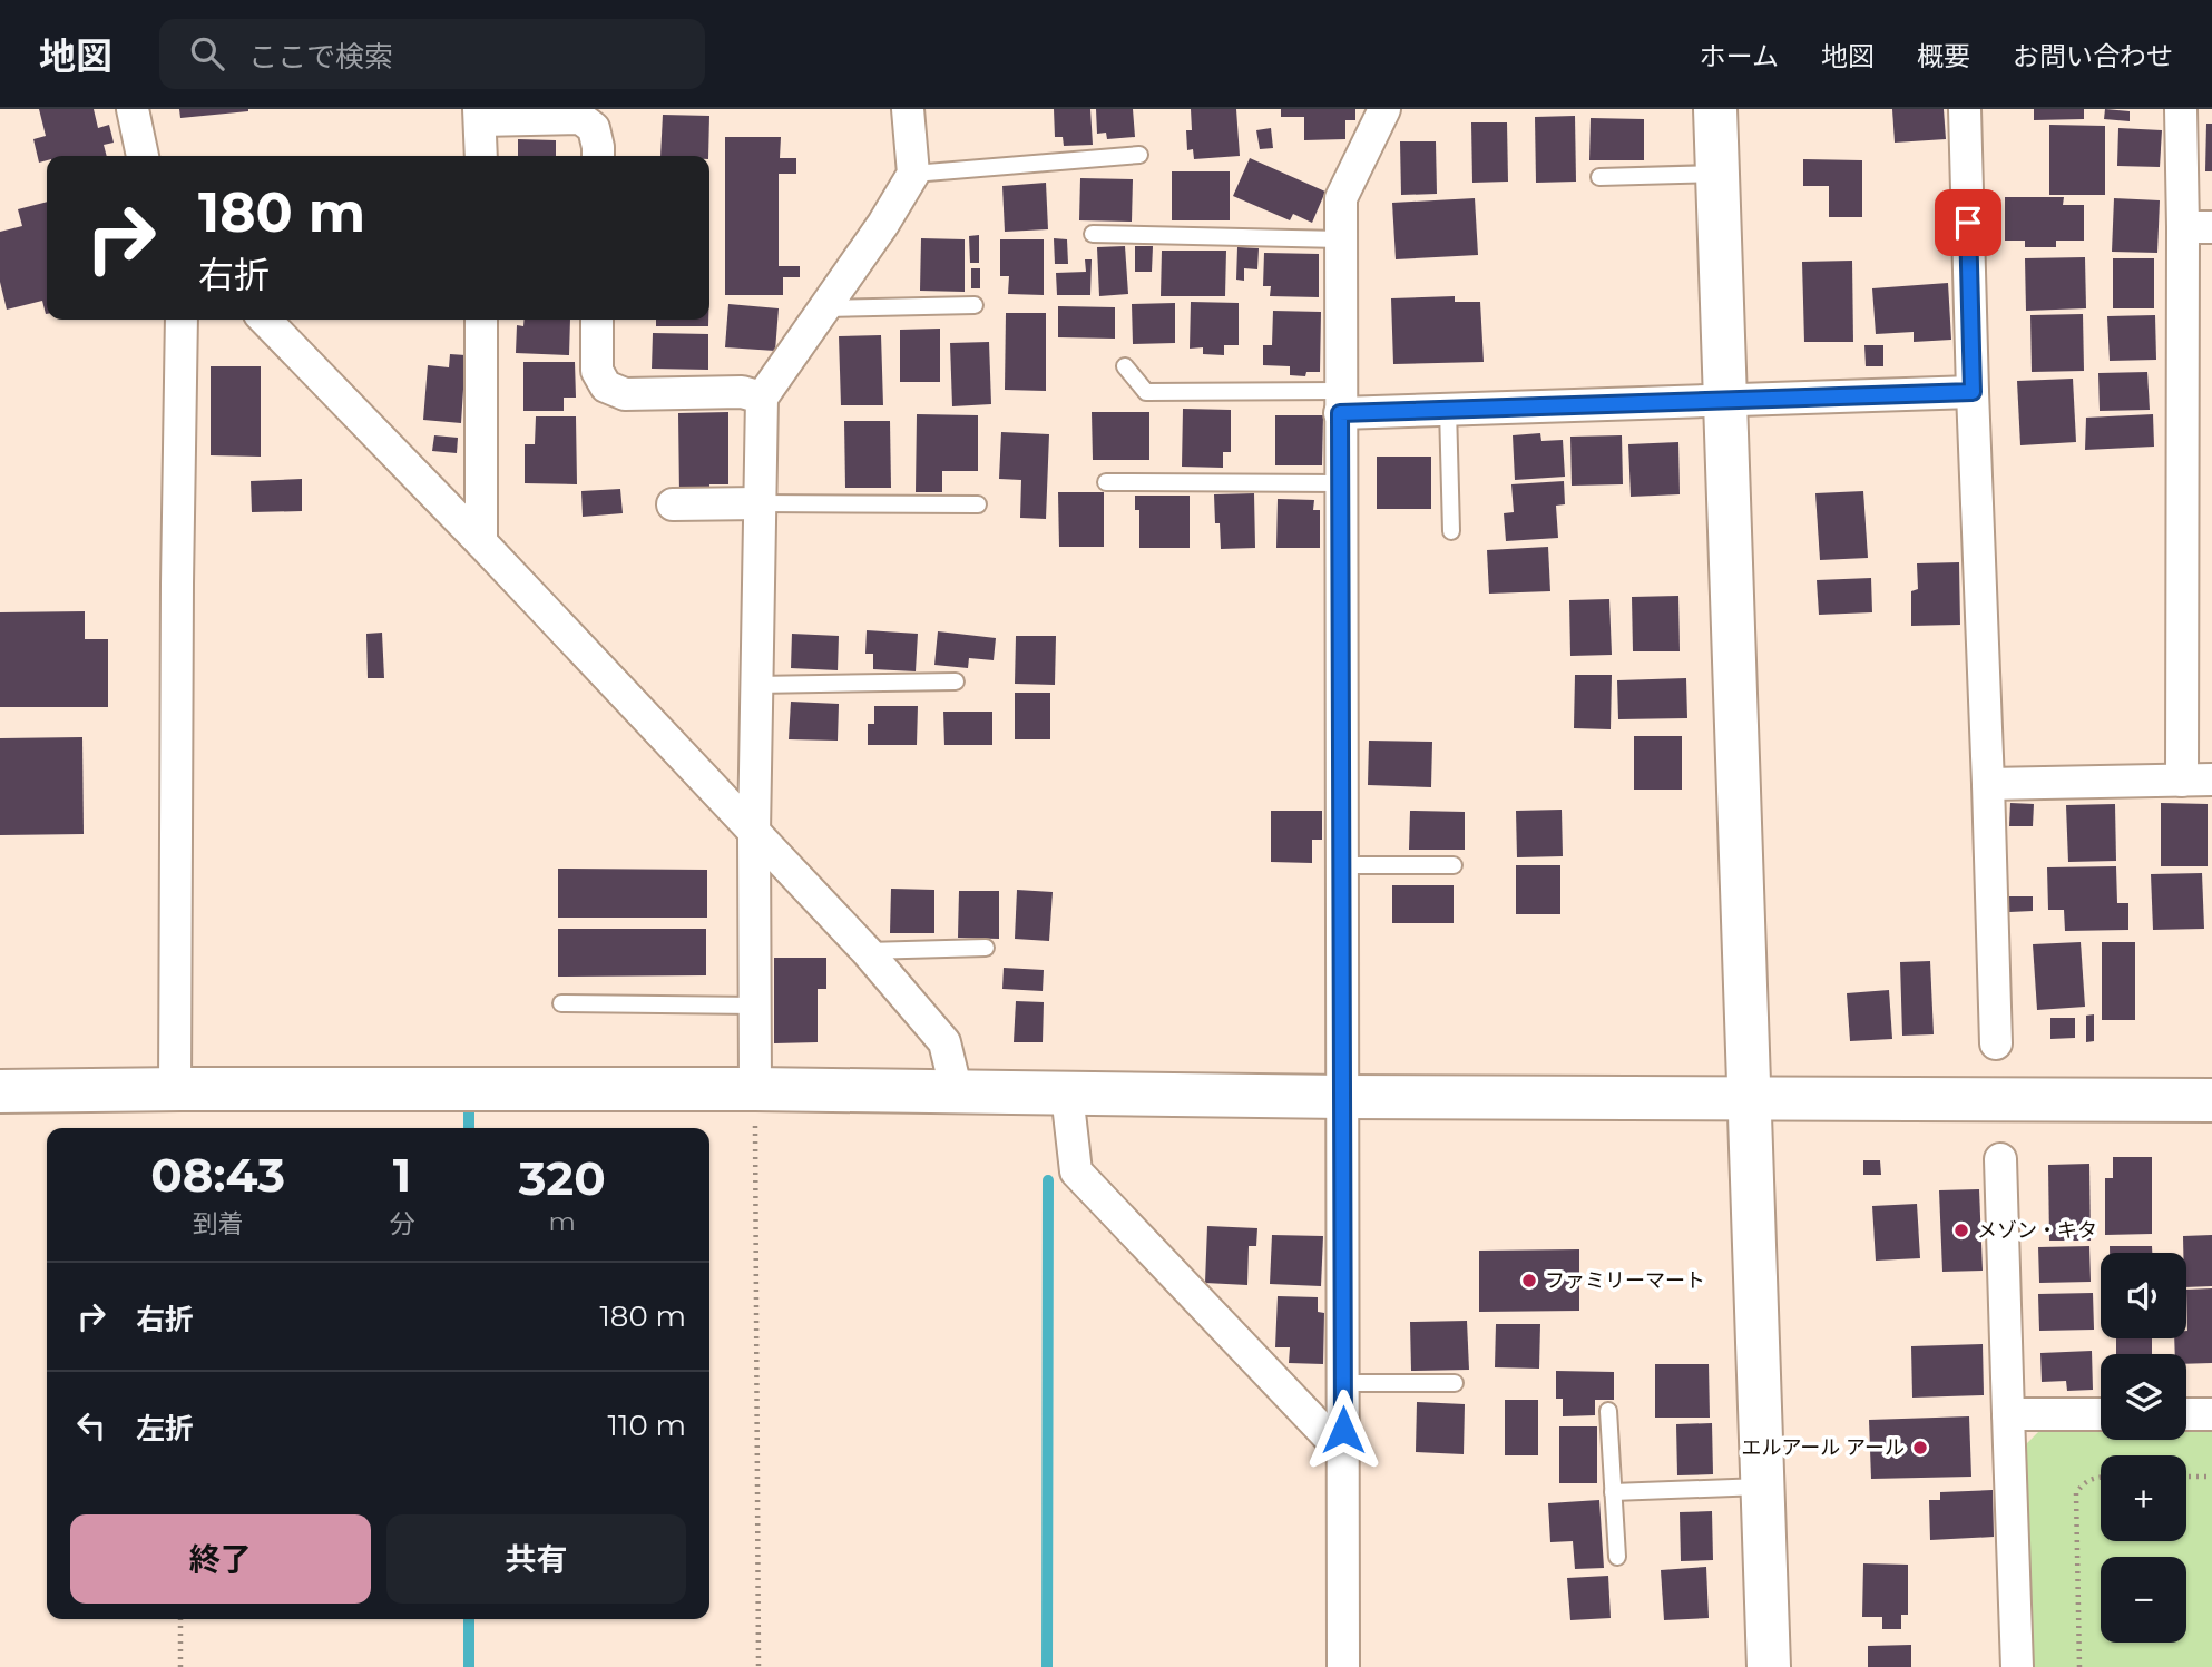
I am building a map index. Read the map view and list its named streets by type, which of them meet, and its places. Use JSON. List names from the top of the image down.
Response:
{
  "places": ["メゾン・キタ", "ファミリーマート", "エルアール アール"],
  "page": {
    "header": "地図",
    "search": "ここで検索",
    "nav": [
      "ホーム",
      "地図",
      "概要",
      "お問い合わせ"
    ],
    "turn": ["180 m", "右折"],
    "eta": [
      "08:43",
      "到着",
      "1",
      "分",
      "320",
      "m"
    ],
    "map_buttons": ["+", "−"],
    "list": [
      {
        "name": "右折",
        "value": "180 m"
      },
      {
        "name": "左折",
        "value": "110 m"
      }
    ],
    "buttons": ["終了", "共有"]
  }
}
